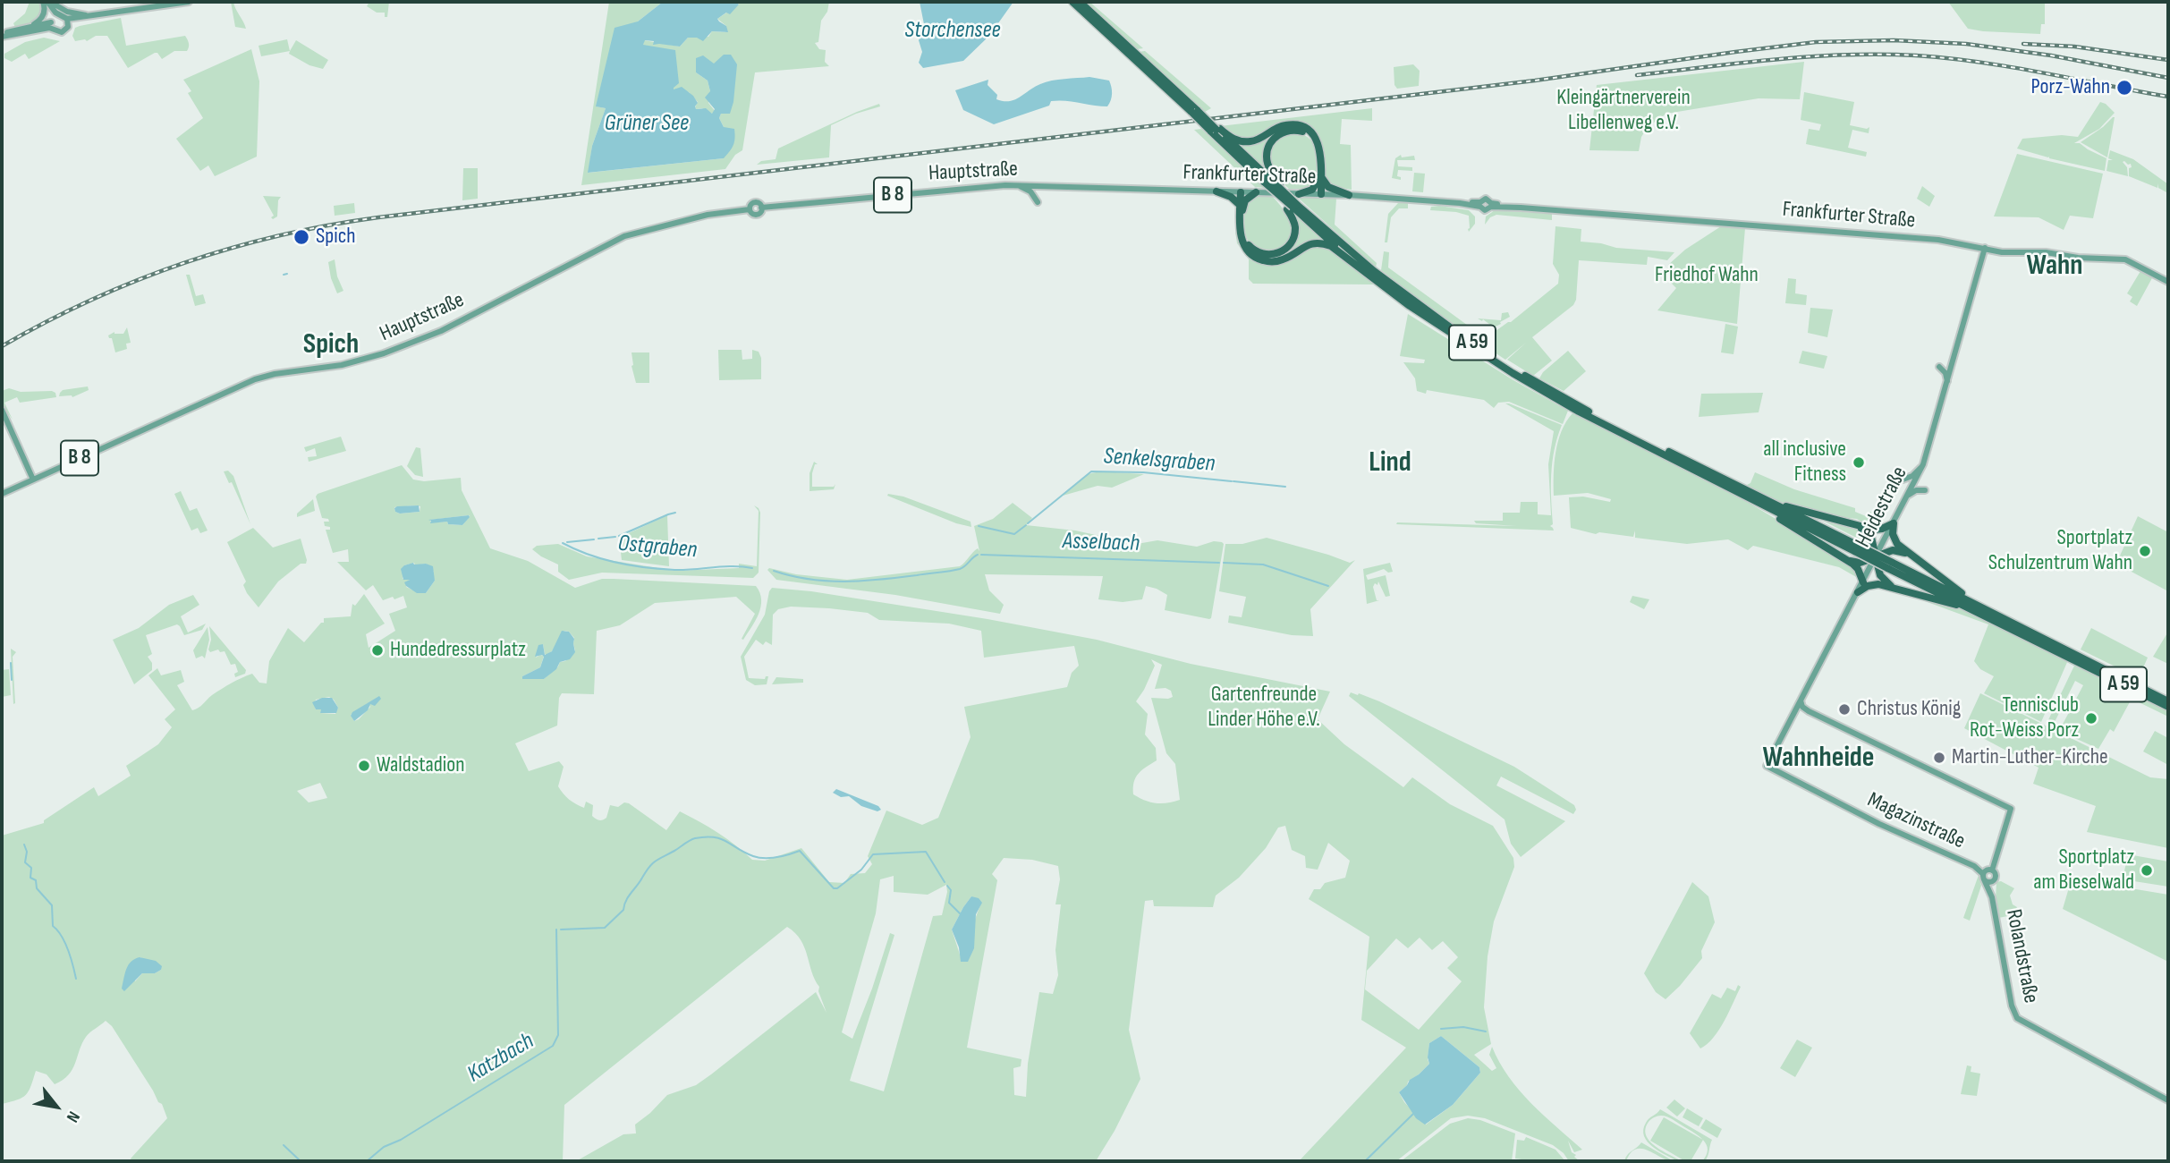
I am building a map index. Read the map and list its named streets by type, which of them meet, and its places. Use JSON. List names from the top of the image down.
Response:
{
  "streets": {
    "highway": ["A 59"],
    "main road": [
      "Hauptstraße",
      "Frankfurter Straße",
      "B 8",
      "Heidestraße",
      "Magazinstraße",
      "Rolandstraße"
    ]
  },
  "crossings": [
    ["Hauptstraße", "Frankfurter Straße"],
    ["Frankfurter Straße", "Heidestraße"],
    ["Heidestraße", "Magazinstraße"],
    ["Magazinstraße", "Rolandstraße"]
  ],
  "districts": [
    "Wahn",
    "Spich",
    "Lind",
    "Wahnheide"
  ],
  "water": [
    "Storchensee",
    "Grüner See",
    "Senkelsgraben",
    "Asselbach",
    "Ostgraben",
    "Katzbach"
  ],
  "parks": ["Kleingärtnerverein Libellenweg e.V.", "Friedhof Wahn", "Gartenfreunde Linder Höhe e.V."],
  "places": [
    "Porz-Wahn",
    "Spich",
    "all inclusive Fitness",
    "Sportplatz Schulzentrum Wahn",
    "Hundedressurplatz",
    "Christus König",
    "Tennisclub Rot-Weiss Porz",
    "Martin-Luther-Kirche",
    "Waldstadion",
    "Sportplatz am Bieselwald"
  ],
  "north": "bottom right"
}
